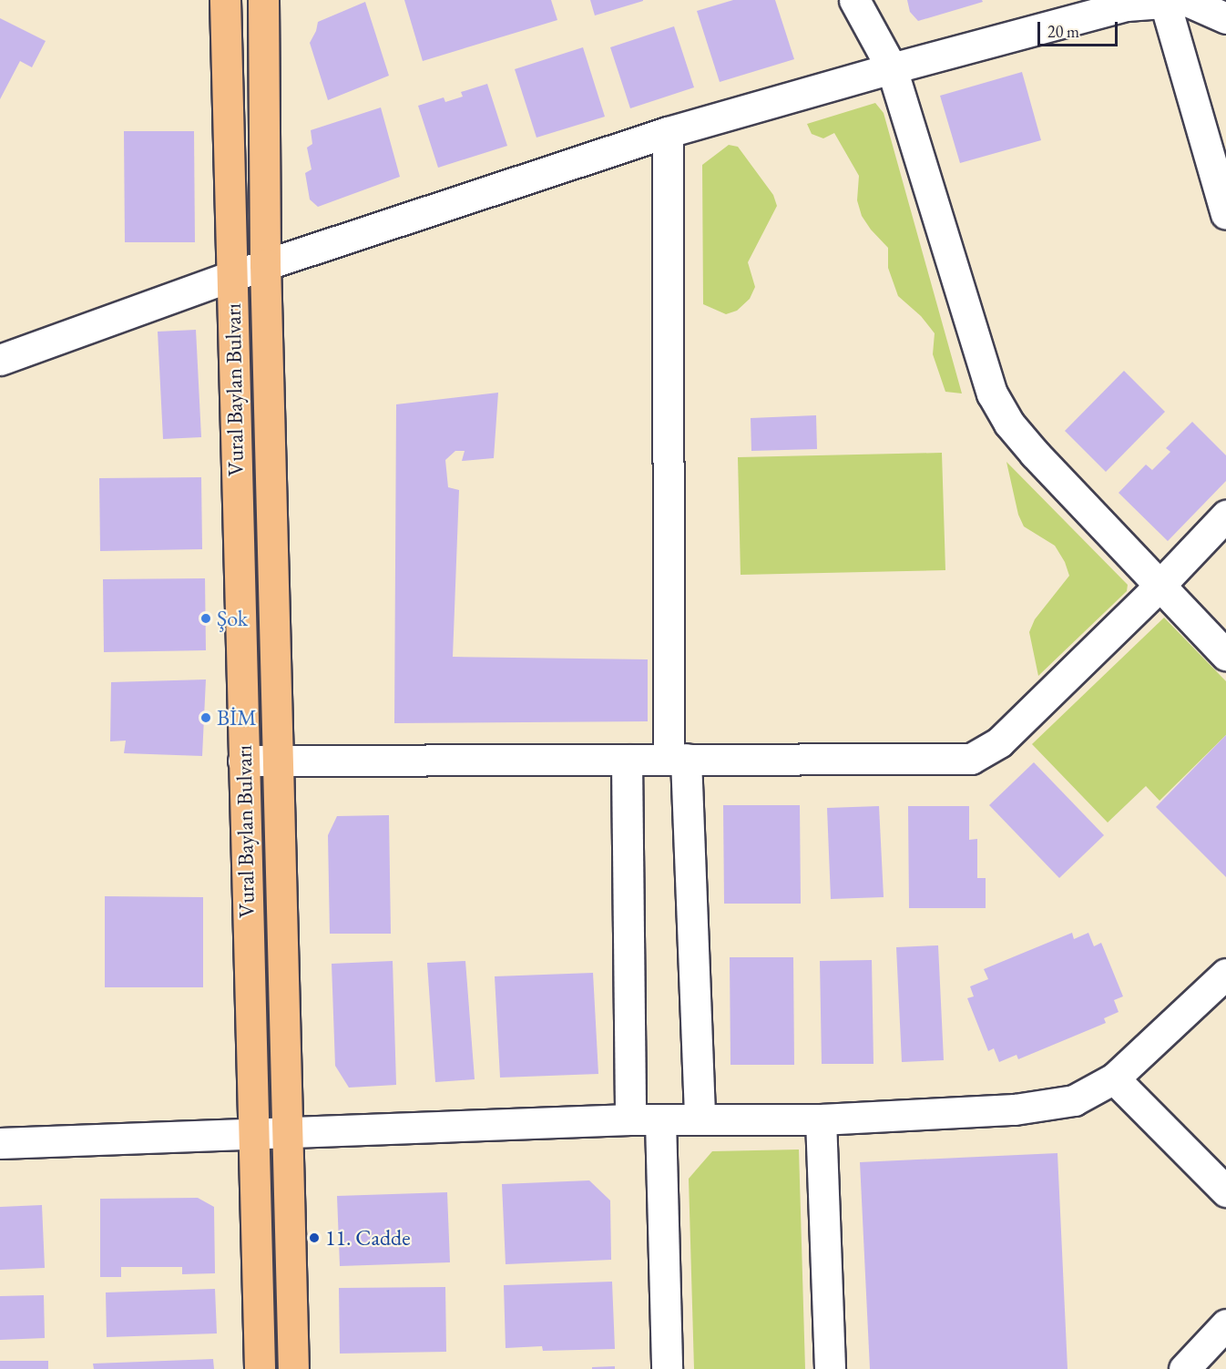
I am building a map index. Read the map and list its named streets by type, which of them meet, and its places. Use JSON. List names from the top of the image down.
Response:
{
  "streets": {
    "main road": ["Vural Baylan Bulvarı"]
  },
  "places": ["Şok", "BİM", "11. Cadde"],
  "scale_bar": "20 m"
}
